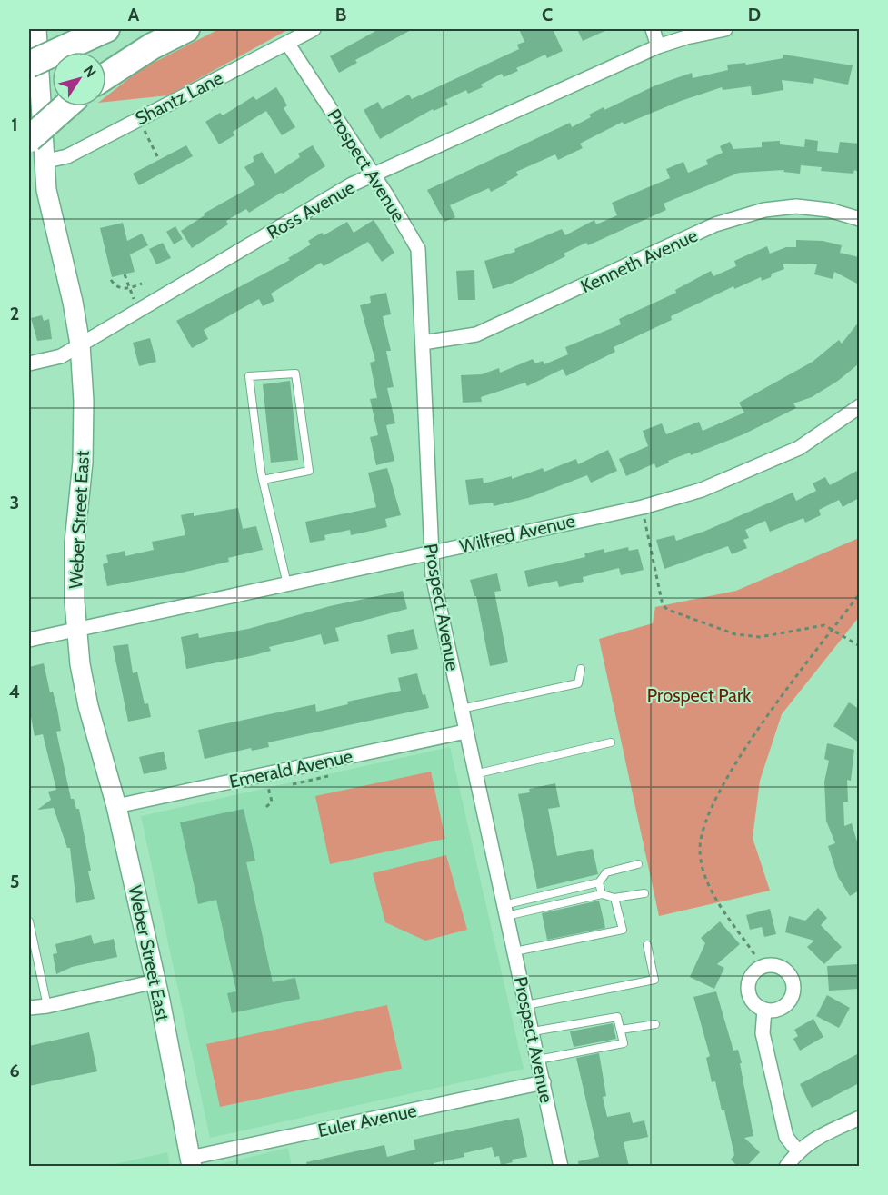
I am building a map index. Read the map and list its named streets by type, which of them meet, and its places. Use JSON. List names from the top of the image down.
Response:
{
  "streets": {
    "main road": ["Weber Street East"],
    "street": [
      "Shantz Lane",
      "Prospect Avenue",
      "Ross Avenue",
      "Kenneth Avenue",
      "Wilfred Avenue",
      "Emerald Avenue",
      "Euler Avenue"
    ]
  },
  "crossings": [
    ["Shantz Lane", "Prospect Avenue"],
    ["Shantz Lane", "Weber Street East"],
    ["Prospect Avenue", "Ross Avenue"],
    ["Prospect Avenue", "Kenneth Avenue"],
    ["Prospect Avenue", "Wilfred Avenue"],
    ["Prospect Avenue", "Emerald Avenue"],
    ["Prospect Avenue", "Euler Avenue"],
    ["Ross Avenue", "Weber Street East"],
    ["Weber Street East", "Wilfred Avenue"],
    ["Weber Street East", "Emerald Avenue"],
    ["Weber Street East", "Euler Avenue"]
  ],
  "parks": ["Prospect Park"],
  "north": "top right",
  "grid": {
    "columns": [
      "A",
      "B",
      "C",
      "D"
    ],
    "rows": [
      "1",
      "2",
      "3",
      "4",
      "5",
      "6"
    ]
  }
}
